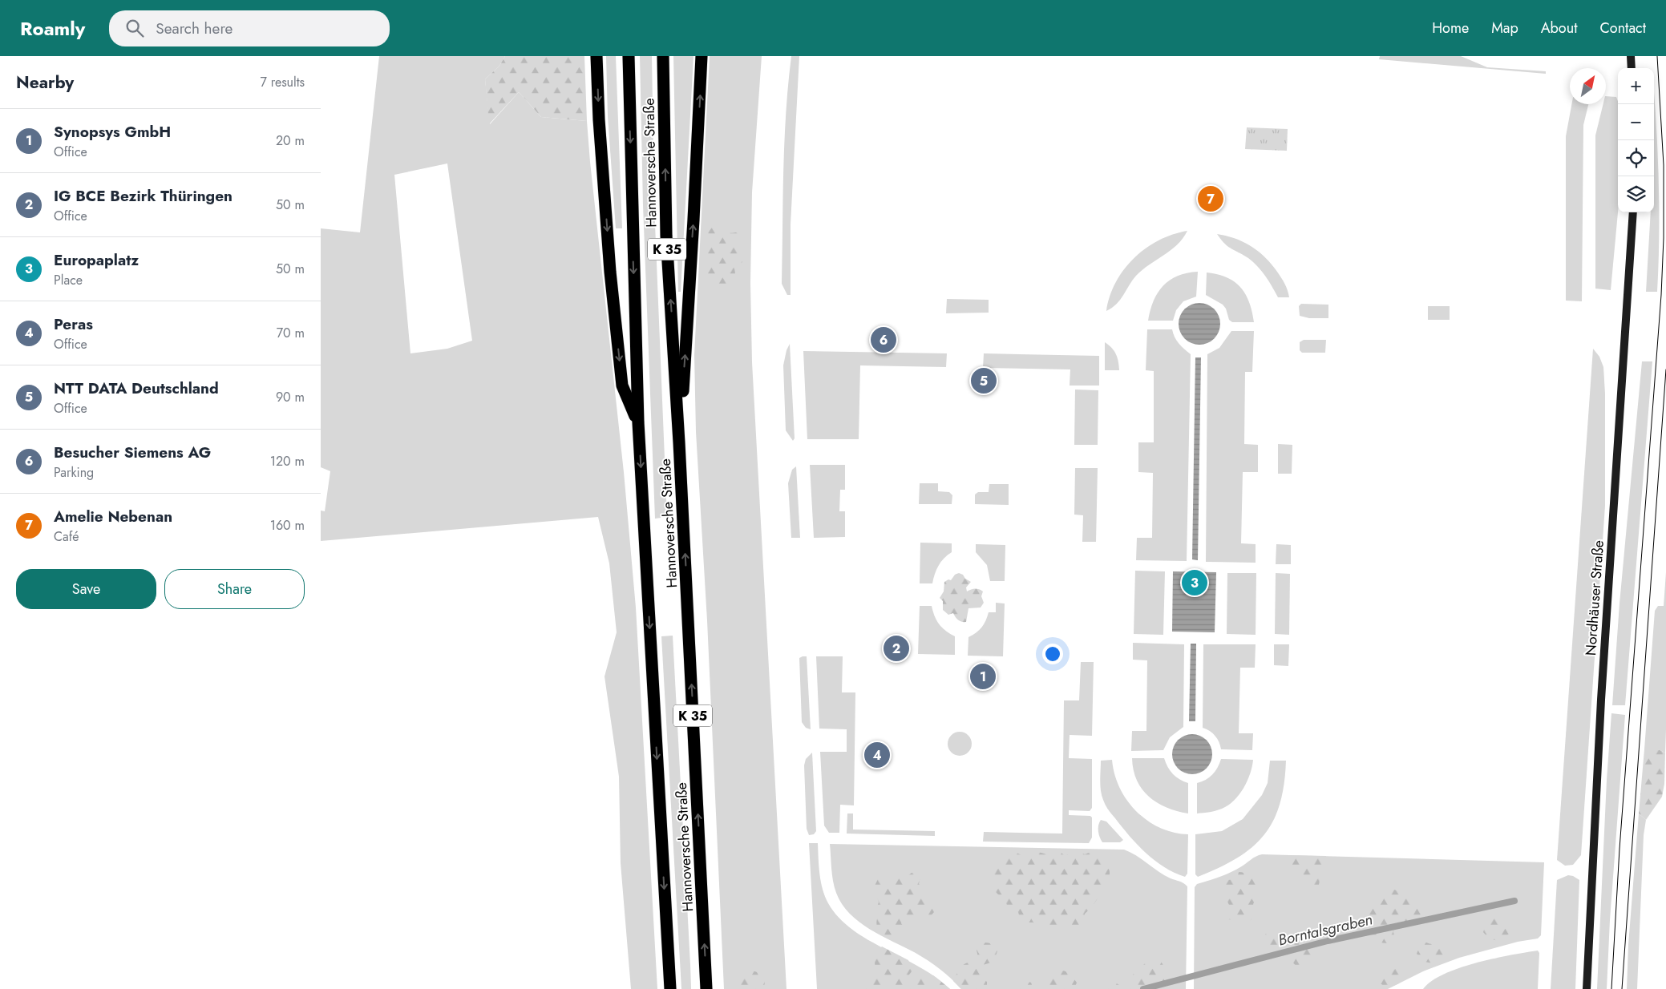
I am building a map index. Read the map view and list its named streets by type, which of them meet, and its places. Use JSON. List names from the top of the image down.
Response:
{
  "streets": {
    "highway": ["Hannoversche Straße", "K 35"],
    "main road": ["Nordhäuser Straße"]
  },
  "water": ["Borntalsgraben"],
  "north": "top right",
  "page": {
    "header": "Roamly",
    "search": "Search here",
    "nav": [
      "Home",
      "Map",
      "About",
      "Contact"
    ],
    "heading": ["Nearby", "7 results"],
    "map_buttons": ["+", "−"],
    "list": [
      {
        "mark": "1",
        "name": "Synopsys GmbH",
        "note": "Office",
        "value": "20 m"
      },
      {
        "mark": "2",
        "name": "IG BCE Bezirk Thüringen",
        "note": "Office",
        "value": "50 m"
      },
      {
        "mark": "3",
        "name": "Europaplatz",
        "note": "Place",
        "value": "50 m"
      },
      {
        "mark": "4",
        "name": "Peras",
        "note": "Office",
        "value": "70 m"
      },
      {
        "mark": "5",
        "name": "NTT DATA Deutschland",
        "note": "Office",
        "value": "90 m"
      },
      {
        "mark": "6",
        "name": "Besucher Siemens AG",
        "note": "Parking",
        "value": "120 m"
      },
      {
        "mark": "7",
        "name": "Amelie Nebenan",
        "note": "Café",
        "value": "160 m"
      }
    ],
    "pins": [
      "7",
      "6",
      "5",
      "3",
      "2",
      "1",
      "4"
    ],
    "buttons": ["Save", "Share"]
  }
}
